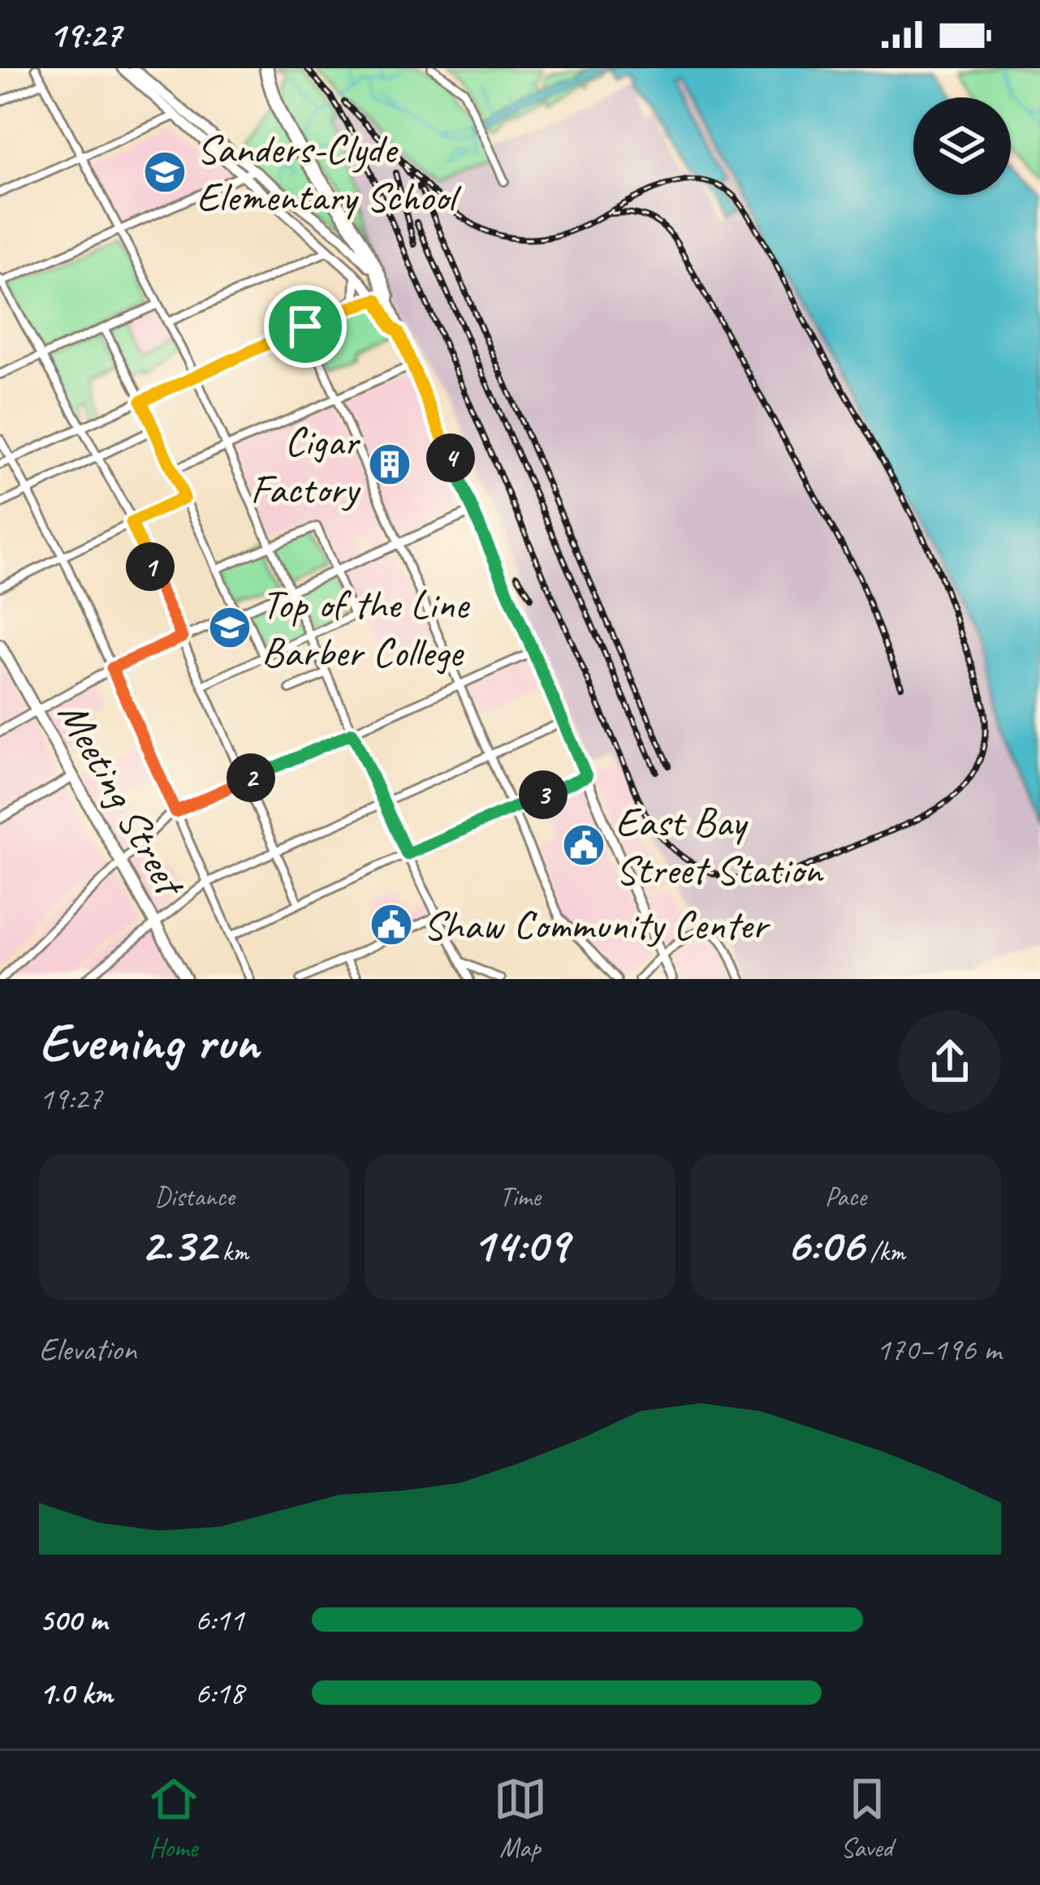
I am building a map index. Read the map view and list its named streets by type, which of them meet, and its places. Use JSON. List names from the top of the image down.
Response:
{
  "streets": {
    "main road": ["Meeting Street"]
  },
  "places": {
    "school or university": ["Sanders-Clyde Elementary School", "Top of the Line Barber College"],
    "building": ["Cigar Factory"],
    "public building": ["East Bay Street Station", "Shaw Community Center"]
  },
  "page": {
    "status": "19:27",
    "pins": [
      "4",
      "1",
      "2",
      "3"
    ],
    "heading": ["Evening run", "19:27"],
    "stats": [
      ["Distance", "2.32 km"],
      ["Time", "14:09"],
      ["Pace", "6:06 /km"]
    ],
    "chart": ["Elevation", "170–196 m"],
    "list": [
      {
        "name": "500 m",
        "note": "6:11"
      },
      {
        "name": "1.0 km",
        "note": "6:18"
      }
    ],
    "tabs": ["Home", "Map", "Saved"]
  }
}
